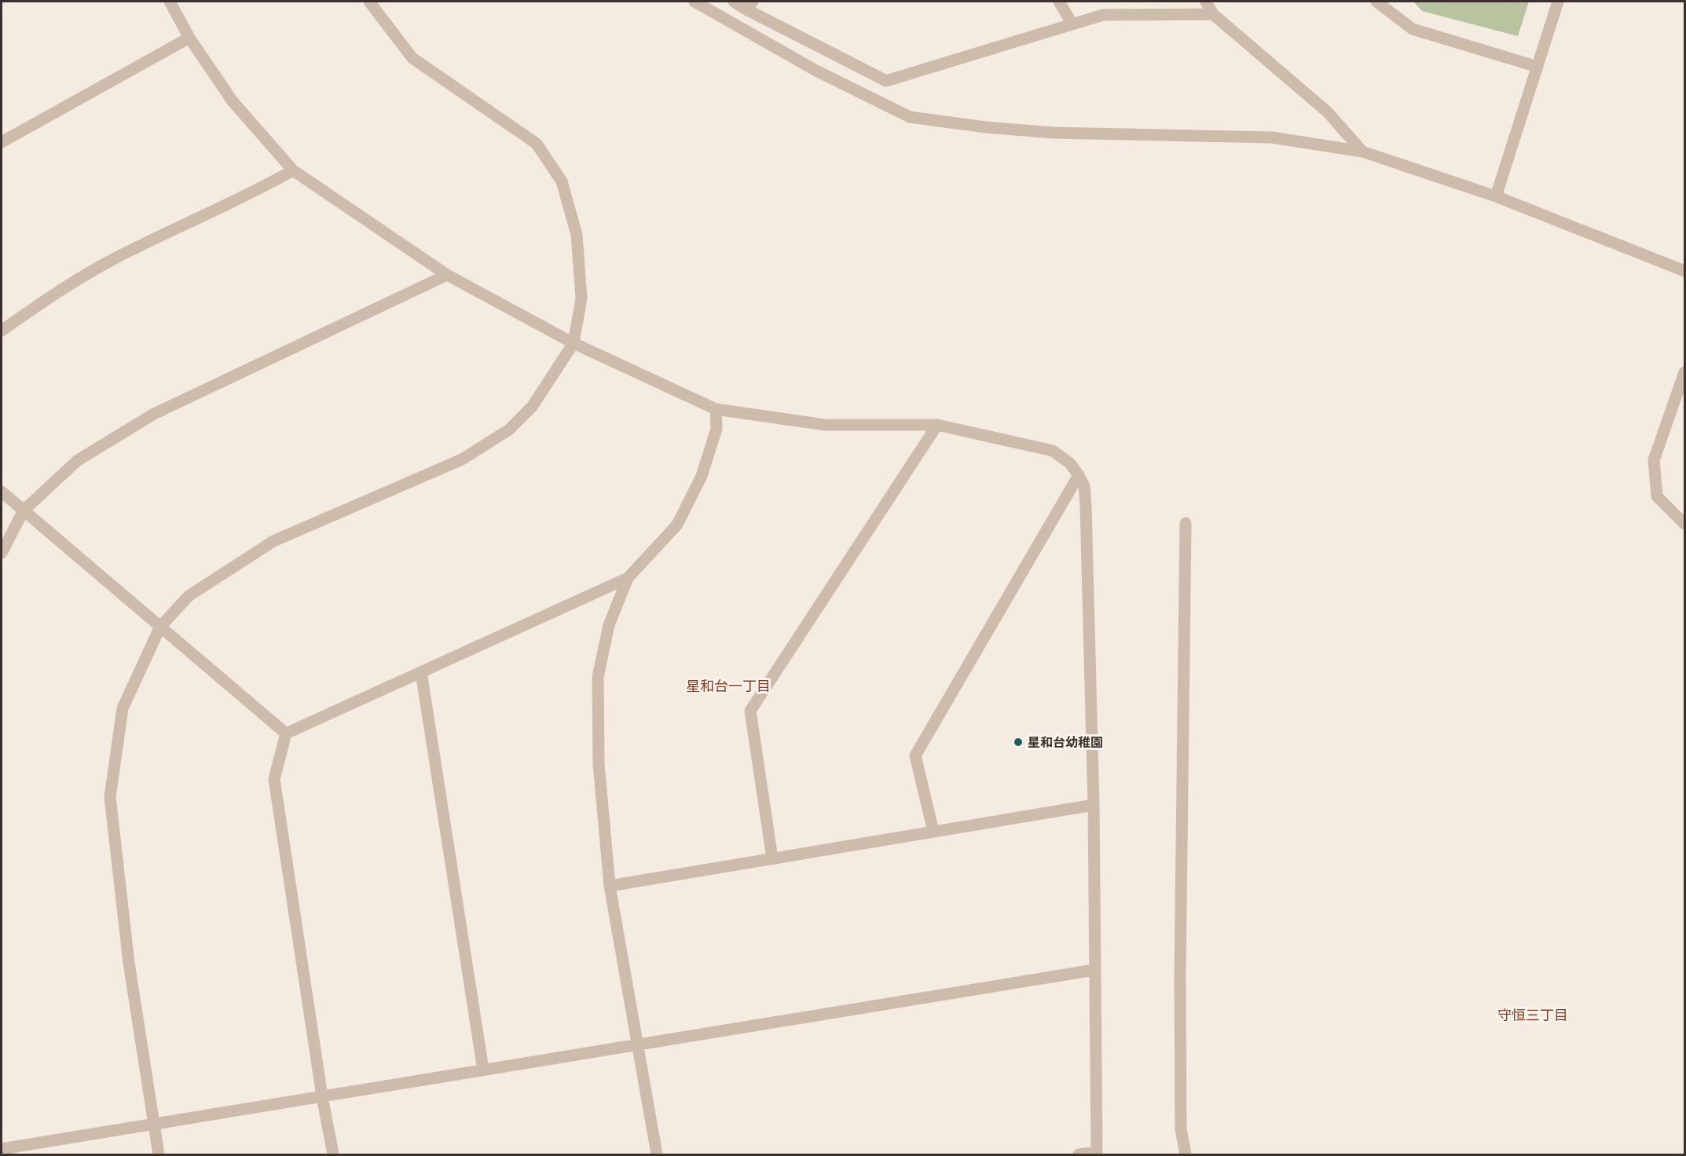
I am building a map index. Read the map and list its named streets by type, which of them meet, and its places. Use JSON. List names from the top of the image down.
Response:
{
  "districts": ["星和台一丁目", "守恒三丁目"],
  "places": ["星和台幼稚園"]
}
